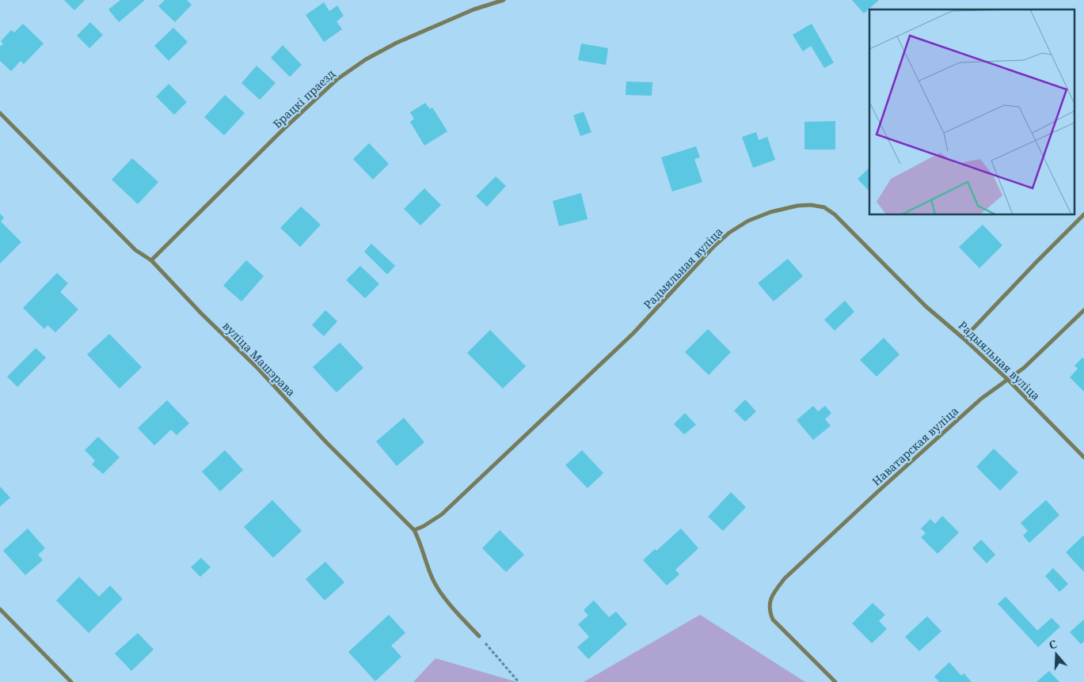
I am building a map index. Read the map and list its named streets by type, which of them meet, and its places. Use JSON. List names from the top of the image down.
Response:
{
  "streets": {
    "street": [
      "Брацкі праезд",
      "Радыяльная вуліца",
      "вуліца Машэрава",
      "Наватарская вуліца"
    ]
  },
  "crossings": [
    ["Брацкі праезд", "вуліца Машэрава"],
    ["Радыяльная вуліца", "вуліца Машэрава"],
    ["Радыяльная вуліца", "Наватарская вуліца"]
  ],
  "north": "top"
}
